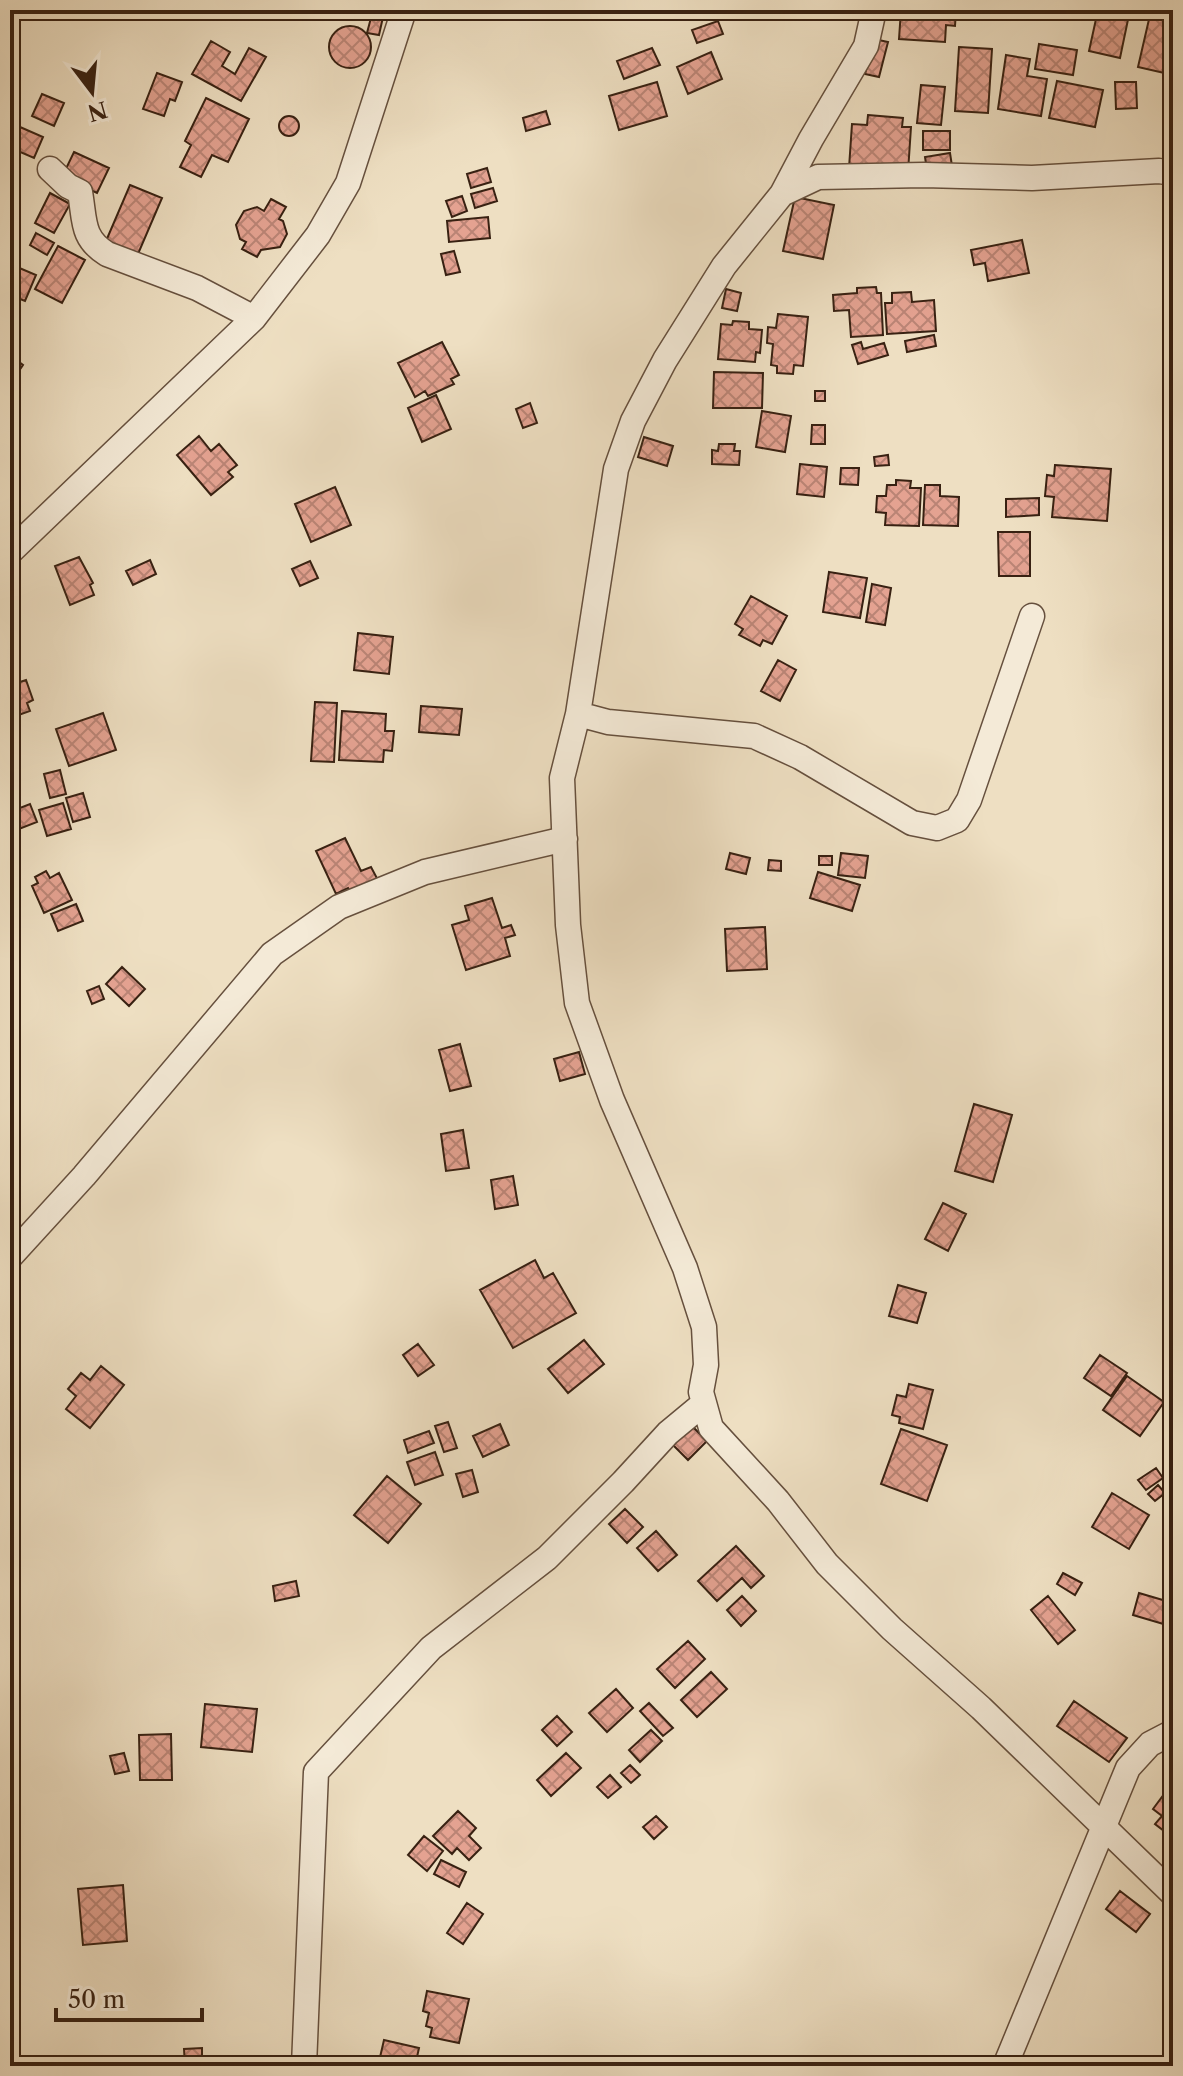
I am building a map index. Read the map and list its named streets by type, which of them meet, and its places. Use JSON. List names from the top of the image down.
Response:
{
  "scale_bar": "50 m",
  "north": "bottom"
}
